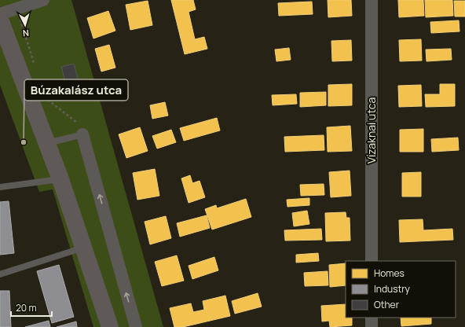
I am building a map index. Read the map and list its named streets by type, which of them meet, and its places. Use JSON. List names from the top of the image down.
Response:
{
  "streets": {
    "street": ["Vízaknai utca"]
  },
  "places": ["Búzakalász utca"],
  "legend": ["Homes", "Industry", "Other"],
  "scale_bar": "20 m",
  "north": "bottom"
}
